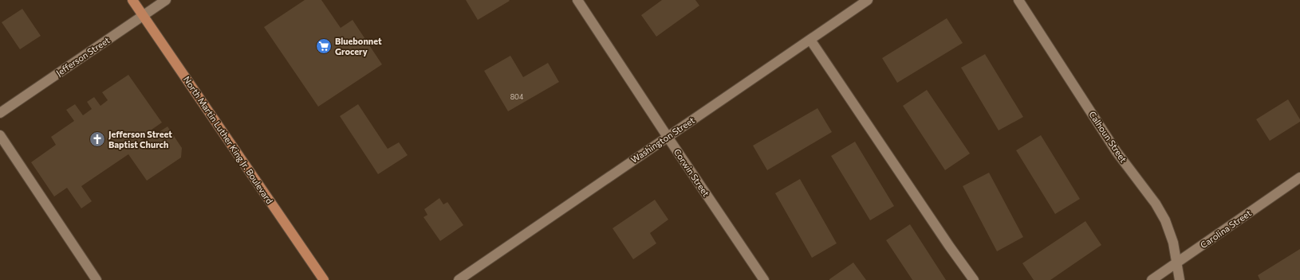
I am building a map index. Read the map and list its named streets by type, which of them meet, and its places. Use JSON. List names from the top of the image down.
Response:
{
  "streets": {
    "main road": ["North Martin Luther King Jr. Boulevard"],
    "street": [
      "Jefferson Street",
      "Calhoun Street",
      "Washington Street",
      "Corwin Street",
      "Carolina Street"
    ]
  },
  "crossings": [
    ["Jefferson Street", "North Martin Luther King Jr. Boulevard"],
    ["Calhoun Street", "Carolina Street"],
    ["Washington Street", "Corwin Street"]
  ],
  "places": {
    "supermarket": ["Bluebonnet Grocery"],
    "church": ["Jefferson Street Baptist Church"]
  },
  "house_numbers": ["804"]
}
